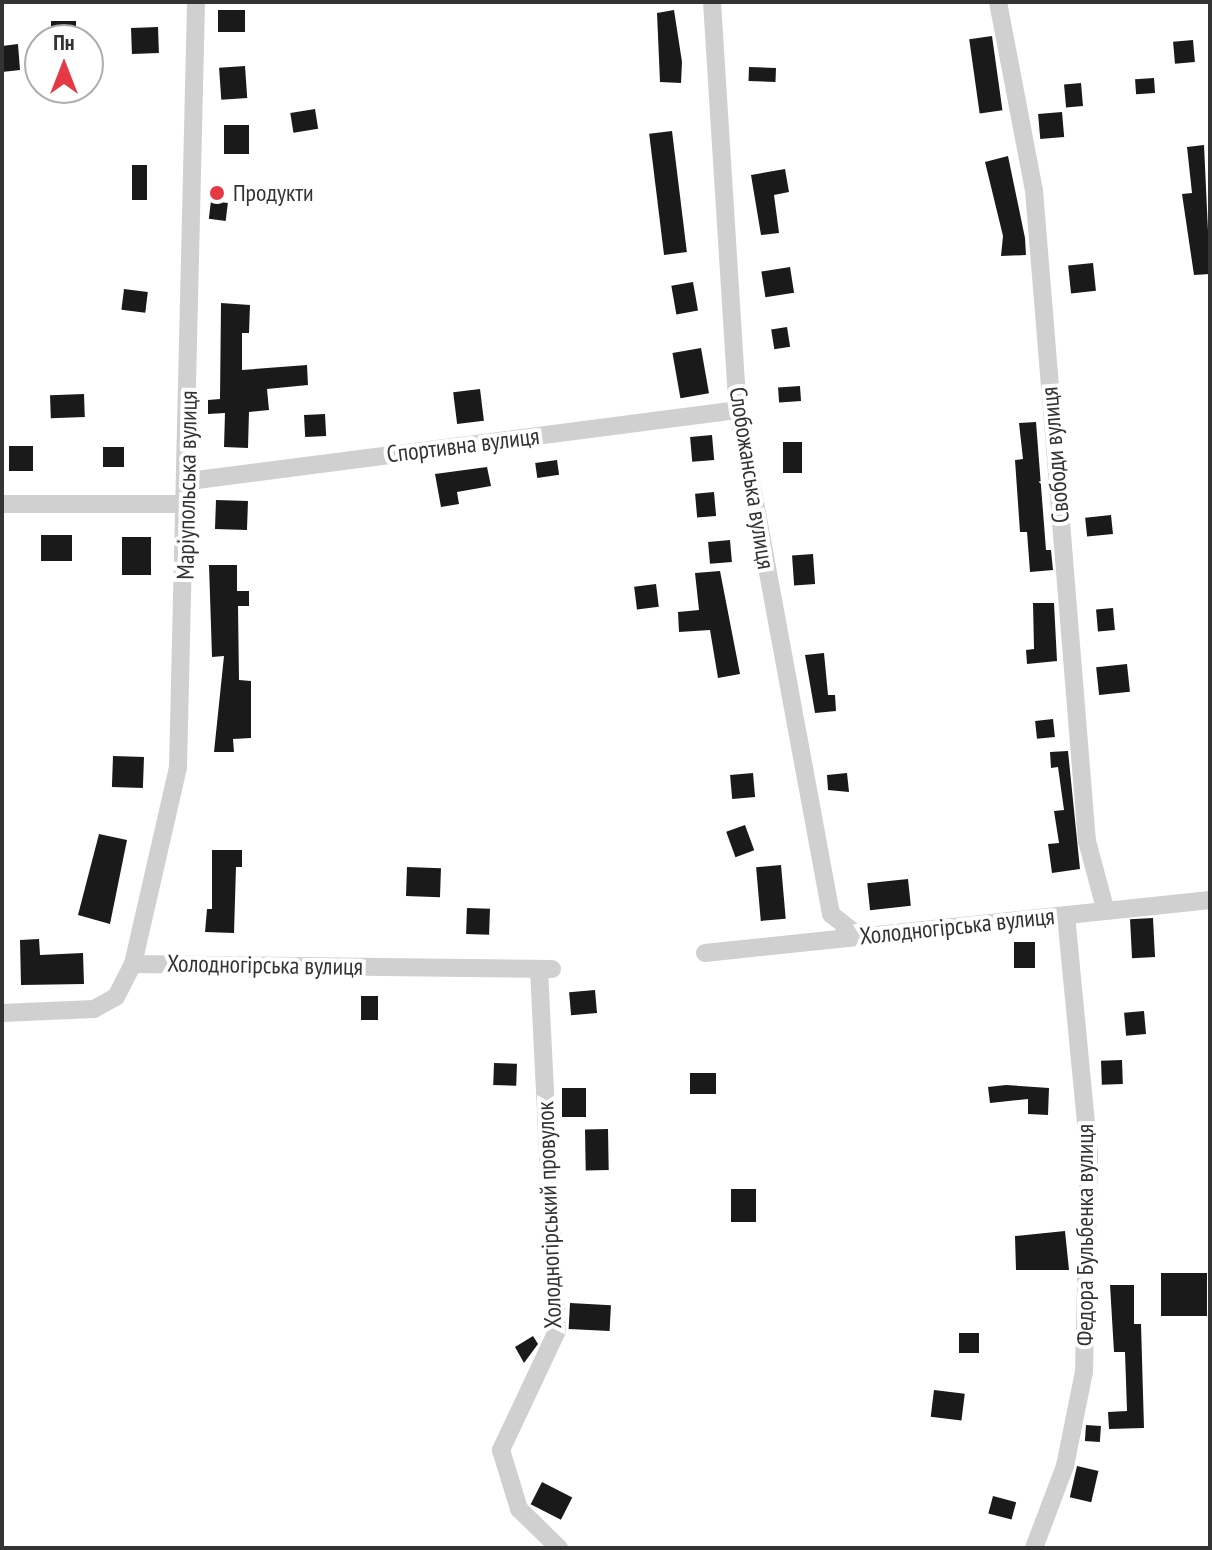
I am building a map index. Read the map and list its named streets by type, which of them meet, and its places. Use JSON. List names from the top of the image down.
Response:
{
  "streets": {
    "street": [
      "Спортивна вулиця",
      "Свободи вулиця",
      "Слобожанська вулиця",
      "Маріупольська вулиця",
      "Холодногірська вулиця",
      "Холодногірський провулок",
      "Федора Бульбенка вулиця"
    ]
  },
  "crossings": [
    ["Спортивна вулиця", "Слобожанська вулиця"],
    ["Спортивна вулиця", "Маріупольська вулиця"],
    ["Свободи вулиця", "Холодногірська вулиця"],
    ["Слобожанська вулиця", "Холодногірська вулиця"],
    ["Маріупольська вулиця", "Холодногірська вулиця"],
    ["Холодногірська вулиця", "Холодногірський провулок"],
    ["Холодногірська вулиця", "Федора Бульбенка вулиця"]
  ],
  "places": ["Продукти"],
  "north": "top"
}
